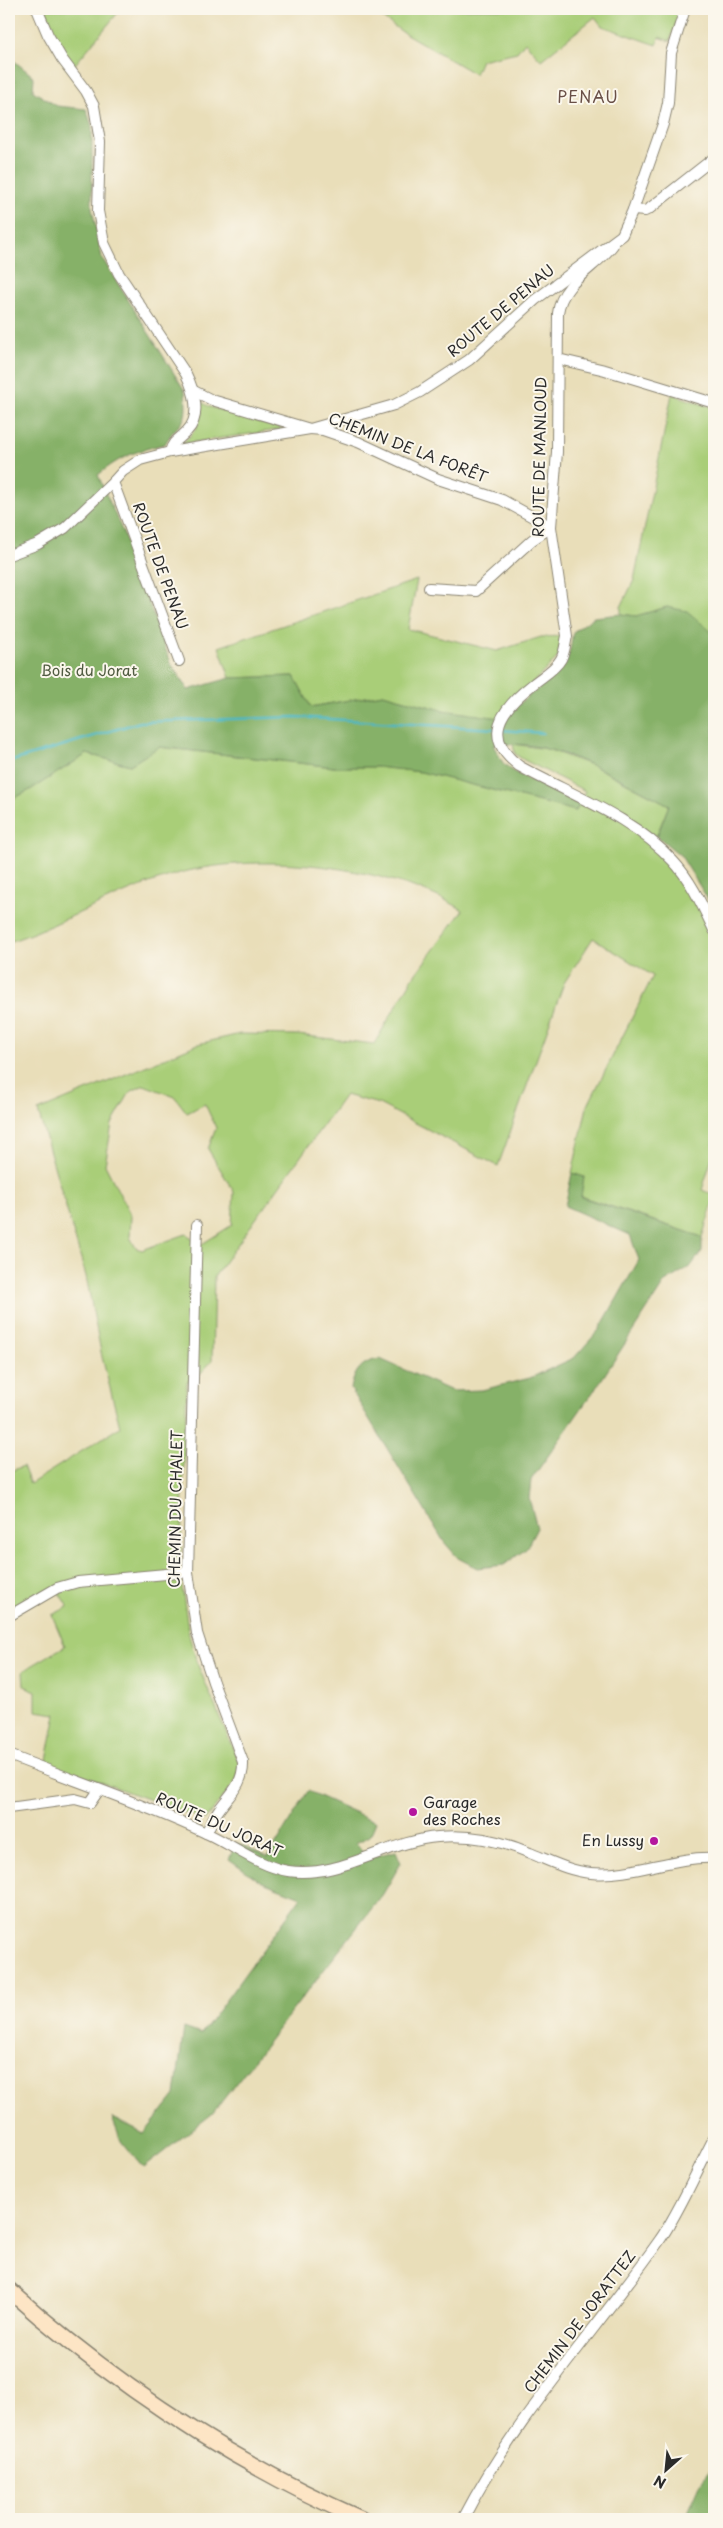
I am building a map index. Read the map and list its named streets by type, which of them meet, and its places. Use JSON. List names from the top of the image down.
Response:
{
  "streets": {
    "street": [
      "ROUTE DE PENAU",
      "CHEMIN DE LA FORÊT",
      "ROUTE DE MANLOUD",
      "CHEMIN DU CHALET",
      "ROUTE DU JORAT",
      "CHEMIN DE JORATTEZ"
    ]
  },
  "crossings": [
    ["ROUTE DE PENAU", "CHEMIN DE LA FORÊT"],
    ["ROUTE DE PENAU", "ROUTE DE MANLOUD"],
    ["CHEMIN DE LA FORÊT", "ROUTE DE MANLOUD"],
    ["CHEMIN DU CHALET", "ROUTE DU JORAT"]
  ],
  "districts": ["PENAU"],
  "parks": ["Bois du Jorat"],
  "places": ["Garage des Roches", "En Lussy"],
  "north": "bottom left"
}
